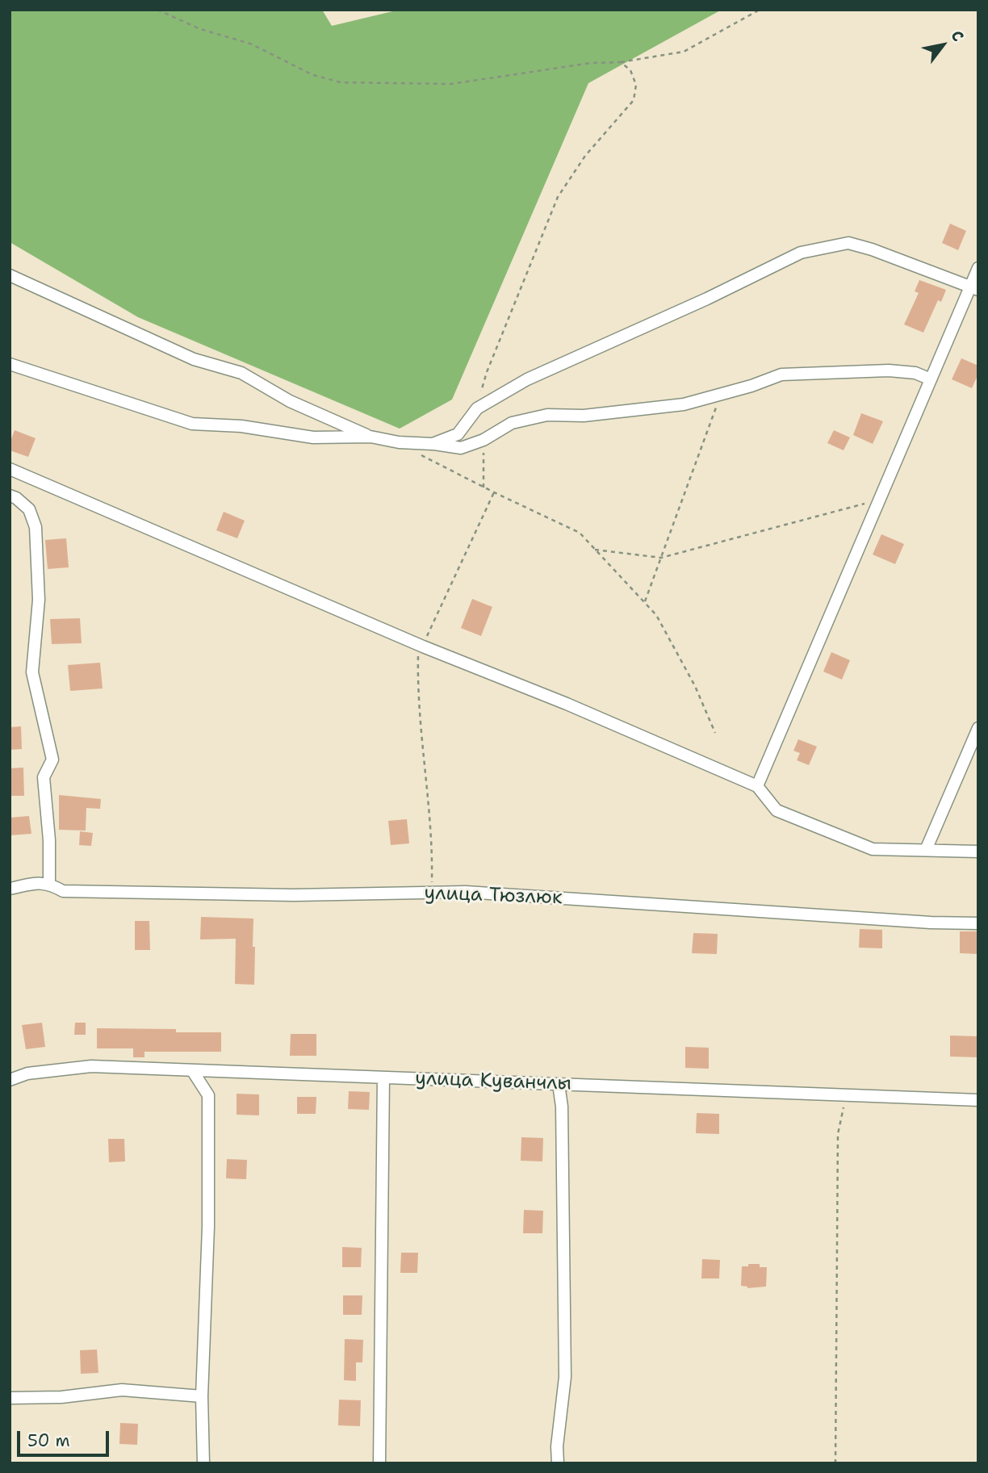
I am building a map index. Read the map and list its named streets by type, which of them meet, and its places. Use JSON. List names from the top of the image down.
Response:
{
  "streets": {
    "street": ["улица Тюзлюк", "улица Куванчлы"]
  },
  "scale_bar": "50 m",
  "north": "top right"
}
